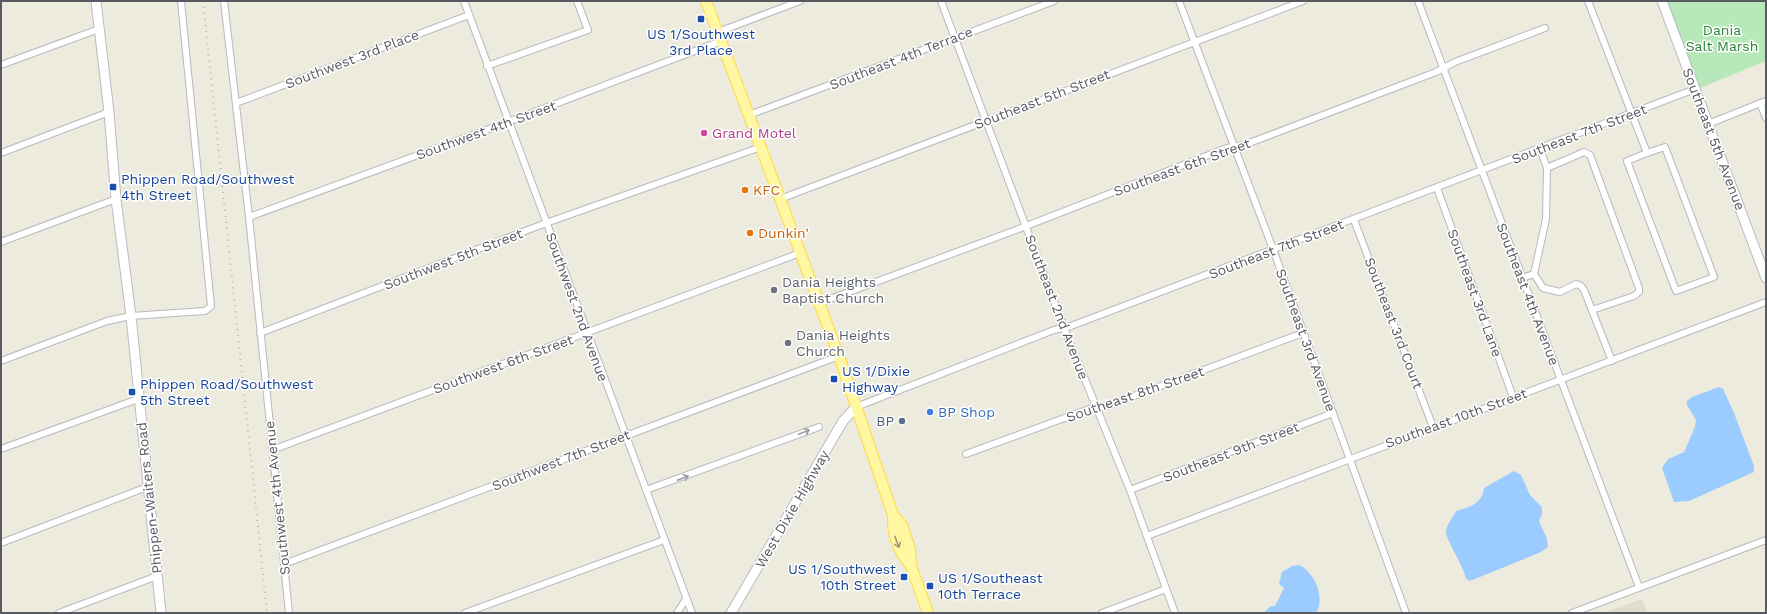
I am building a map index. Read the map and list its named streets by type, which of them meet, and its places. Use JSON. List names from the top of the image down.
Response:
{
  "streets": {
    "street": [
      "Southeast 4th Terrace",
      "Southwest 3rd Place",
      "Southeast 5th Street",
      "Southwest 4th Street",
      "Southeast 7th Street",
      "Southeast 5th Avenue",
      "Southeast 6th Street",
      "Southwest 5th Street",
      "Southeast 3rd Lane",
      "Southeast 4th Avenue",
      "Southwest 2nd Avenue",
      "Southeast 2nd Avenue",
      "Southeast 3rd Court",
      "Southeast 3rd Avenue",
      "Southwest 6th Street",
      "Southeast 8th Street",
      "Southeast 10th Street",
      "Southeast 9th Street",
      "Southwest 7th Street",
      "Phippen-Waiters Road",
      "Southwest 4th Avenue",
      "West Dixie Highway"
    ]
  },
  "crossings": [
    ["Southeast 4th Terrace", "Southeast 2nd Avenue"],
    ["Southwest 3rd Place", "Southwest 2nd Avenue"],
    ["Southwest 3rd Place", "Southwest 4th Avenue"],
    ["Southeast 5th Street", "Southeast 2nd Avenue"],
    ["Southeast 5th Street", "Southeast 3rd Avenue"],
    ["Southwest 4th Street", "Southwest 2nd Avenue"],
    ["Southwest 4th Street", "Southwest 4th Avenue"],
    ["Southeast 7th Street", "Southeast 5th Avenue"],
    ["Southeast 7th Street", "Southeast 3rd Lane"],
    ["Southeast 7th Street", "Southeast 4th Avenue"],
    ["Southeast 7th Street", "Southeast 2nd Avenue"],
    ["Southeast 7th Street", "Southeast 3rd Court"],
    ["Southeast 7th Street", "Southeast 3rd Avenue"],
    ["Southeast 7th Street", "West Dixie Highway"],
    ["Southeast 6th Street", "Southeast 4th Avenue"],
    ["Southeast 6th Street", "Southeast 2nd Avenue"],
    ["Southeast 6th Street", "Southeast 3rd Avenue"],
    ["Southwest 5th Street", "Southwest 2nd Avenue"],
    ["Southwest 5th Street", "Southwest 4th Avenue"],
    ["Southeast 3rd Lane", "Southeast 10th Street"],
    ["Southeast 4th Avenue", "Southeast 10th Street"],
    ["Southwest 2nd Avenue", "Southwest 6th Street"],
    ["Southwest 2nd Avenue", "Southwest 7th Street"],
    ["Southeast 2nd Avenue", "Southeast 8th Street"],
    ["Southeast 2nd Avenue", "Southeast 10th Street"],
    ["Southeast 2nd Avenue", "Southeast 9th Street"],
    ["Southeast 3rd Court", "Southeast 10th Street"],
    ["Southeast 3rd Avenue", "Southeast 8th Street"],
    ["Southeast 3rd Avenue", "Southeast 10th Street"],
    ["Southeast 3rd Avenue", "Southeast 9th Street"],
    ["Southwest 6th Street", "Southwest 4th Avenue"],
    ["Southwest 7th Street", "Southwest 4th Avenue"]
  ],
  "parks": ["Dania Salt Marsh"],
  "places": {
    "transit": [
      "US 1/Southwest 3rd Place",
      "Phippen Road/Southwest 4th Street",
      "US 1/Dixie Highway",
      "Phippen Road/Southwest 5th Street",
      "US 1/Southwest 10th Street",
      "US 1/Southeast 10th Terrace"
    ],
    "other": [
      "Grand Motel",
      "KFC",
      "Dunkin'",
      "Dania Heights Baptist Church",
      "Dania Heights Church",
      "BP Shop",
      "BP"
    ]
  }
}
